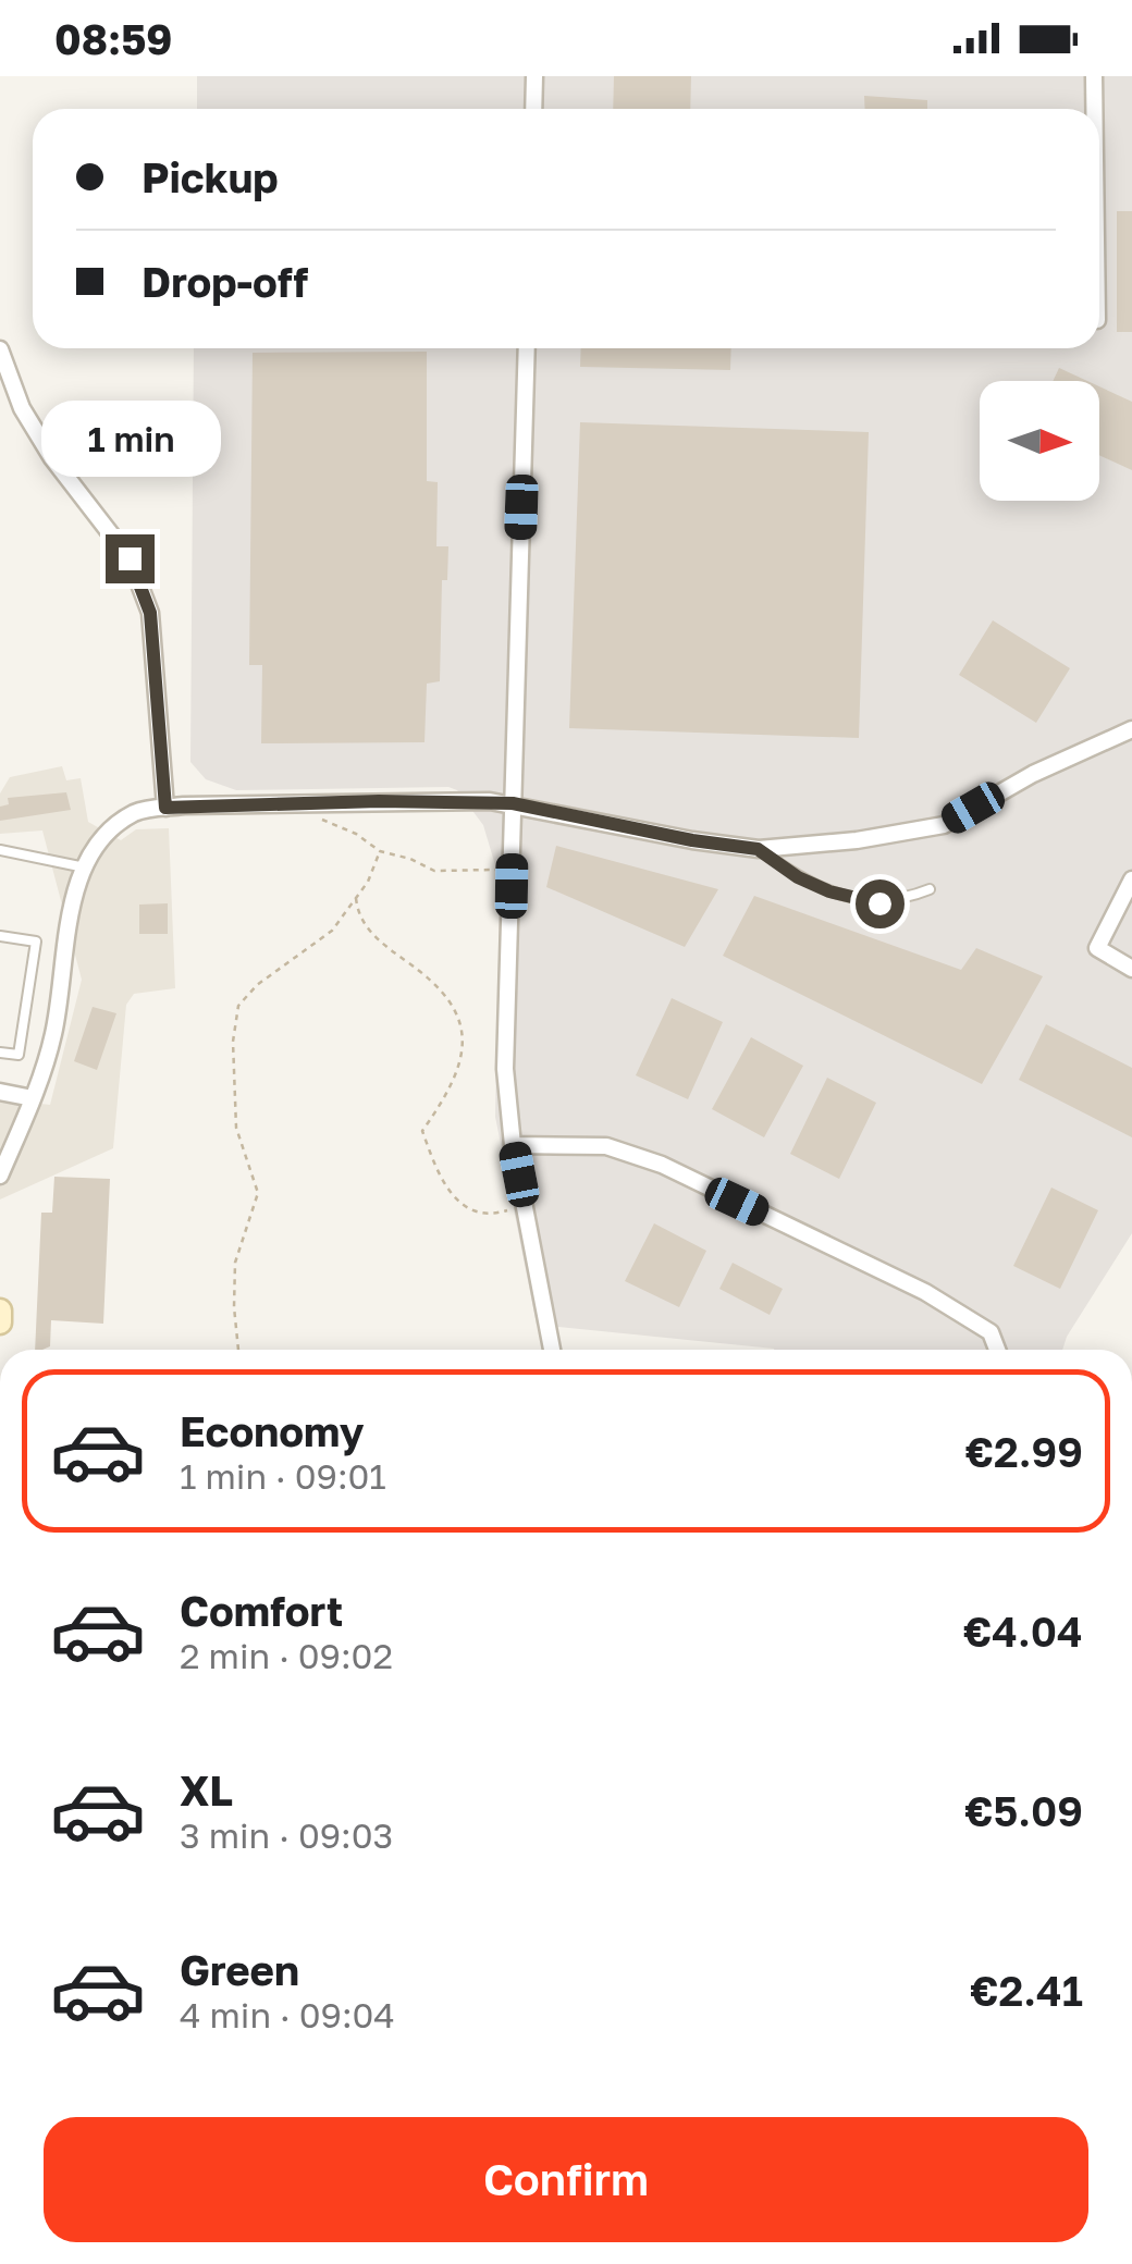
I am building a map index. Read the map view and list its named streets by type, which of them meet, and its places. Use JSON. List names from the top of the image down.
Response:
{
  "north": "right",
  "page": {
    "status": "08:59",
    "banner": ["Pickup", "Drop-off"],
    "bubble": "1 min",
    "list": [
      {
        "name": "Economy",
        "note": "1 min · 09:01",
        "value": "€2.99"
      },
      {
        "name": "Comfort",
        "note": "2 min · 09:02",
        "value": "€4.04"
      },
      {
        "name": "XL",
        "note": "3 min · 09:03",
        "value": "€5.09"
      },
      {
        "name": "Green",
        "note": "4 min · 09:04",
        "value": "€2.41"
      }
    ],
    "buttons": "Confirm"
  }
}
